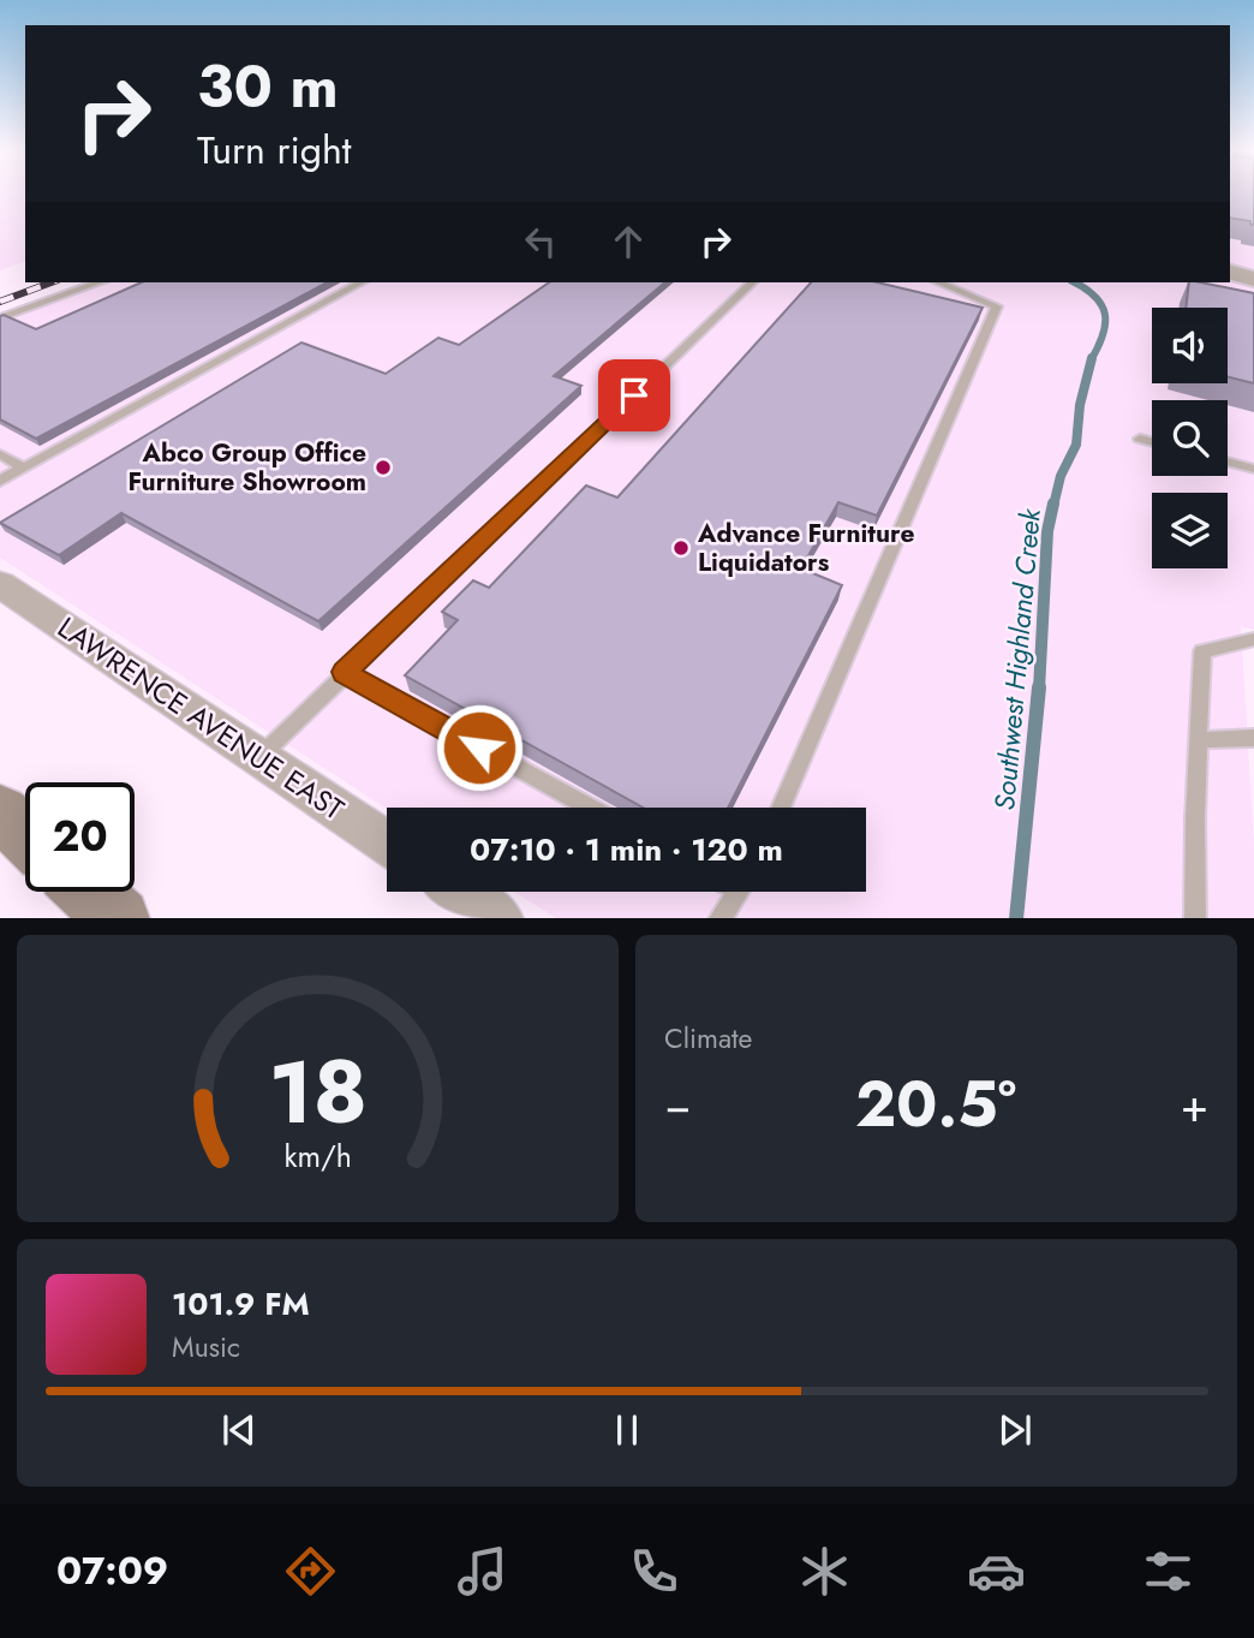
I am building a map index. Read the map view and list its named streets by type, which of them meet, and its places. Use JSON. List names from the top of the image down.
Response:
{
  "streets": {
    "street": ["LAWRENCE AVENUE EAST"]
  },
  "water": ["Southwest Highland Creek"],
  "places": ["Abco Group Office Furniture Showroom", "Advance Furniture Liquidators"],
  "page": {
    "turn": ["30 m", "Turn right"],
    "limit": "20",
    "trip": "07:10 · 1 min · 120 m",
    "tile": "Climate",
    "heat": ["−", "20.5°", "+"],
    "song": ["101.9 FM", "Music"],
    "tabs": "07:09",
    "gauge": ["18", "km/h"]
  }
}
